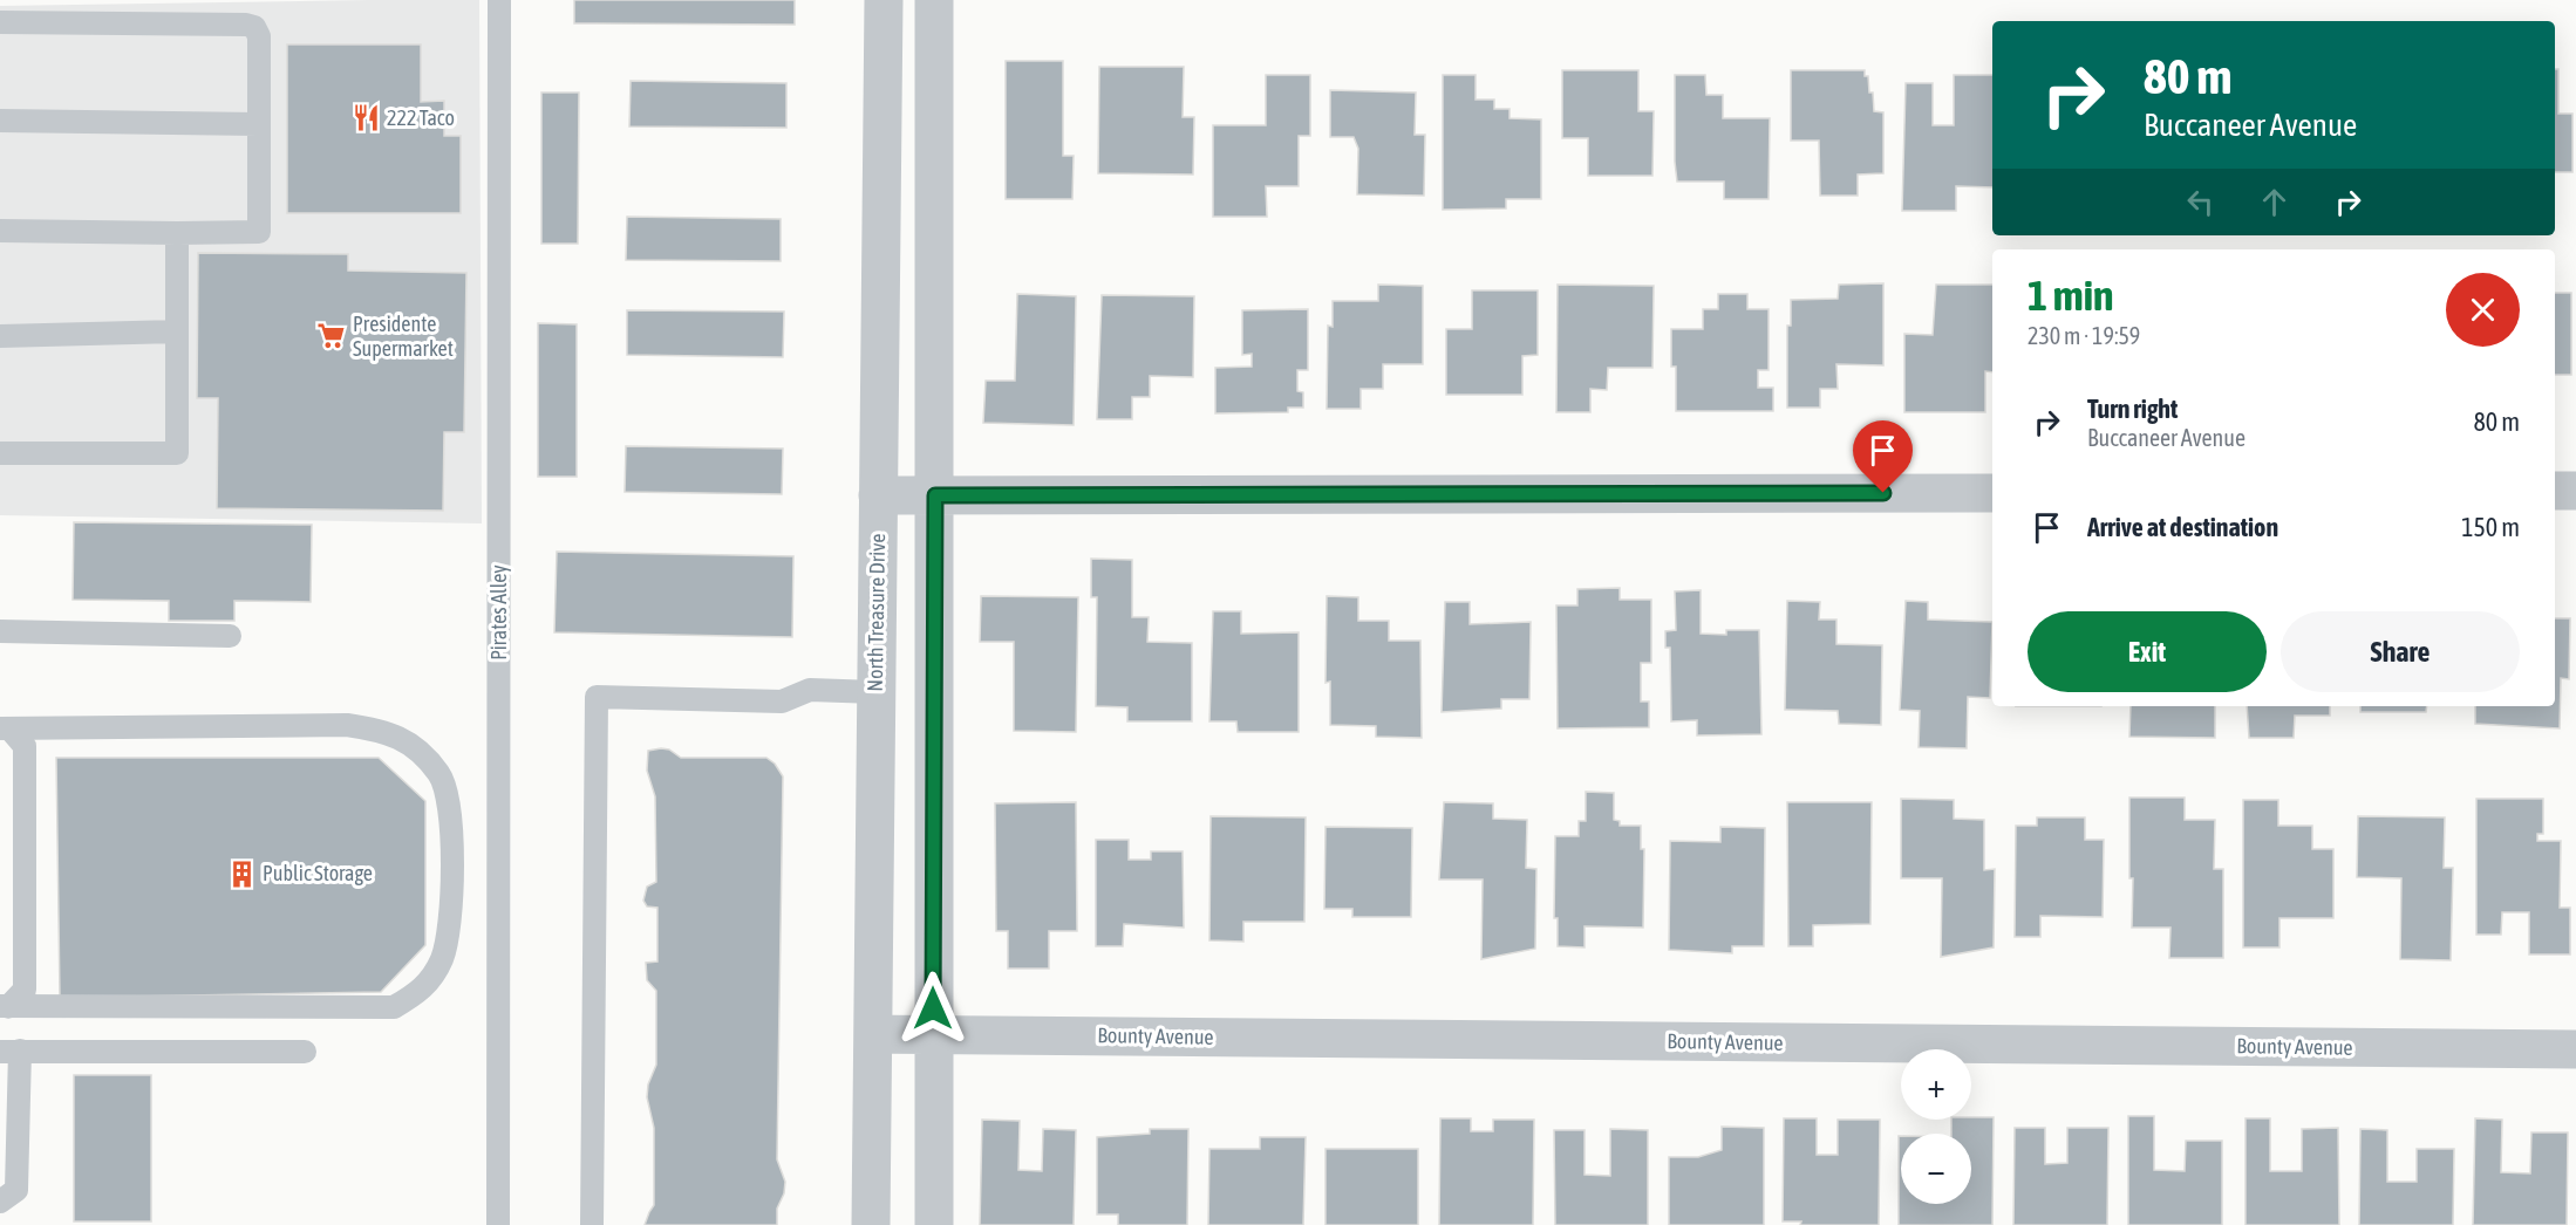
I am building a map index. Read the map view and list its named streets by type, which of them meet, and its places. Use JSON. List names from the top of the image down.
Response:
{
  "streets": {
    "street": ["North Treasure Drive", "Bounty Avenue"],
    "lane": ["Pirates Alley"]
  },
  "crossings": [
    ["North Treasure Drive", "Bounty Avenue"]
  ],
  "places": {
    "restaurant": ["222 Taco"],
    "supermarket": ["Presidente Supermarket"],
    "building": ["Public Storage"]
  },
  "page": {
    "turn": ["80 m", "Buccaneer Avenue"],
    "heading": ["1 min", "230 m · 19:59"],
    "list": [
      {
        "name": "Turn right",
        "note": "Buccaneer Avenue",
        "value": "80 m"
      },
      {
        "name": "Arrive at destination",
        "value": "150 m"
      }
    ],
    "buttons": ["Exit", "Share"],
    "map_buttons": ["+", "−"]
  }
}
